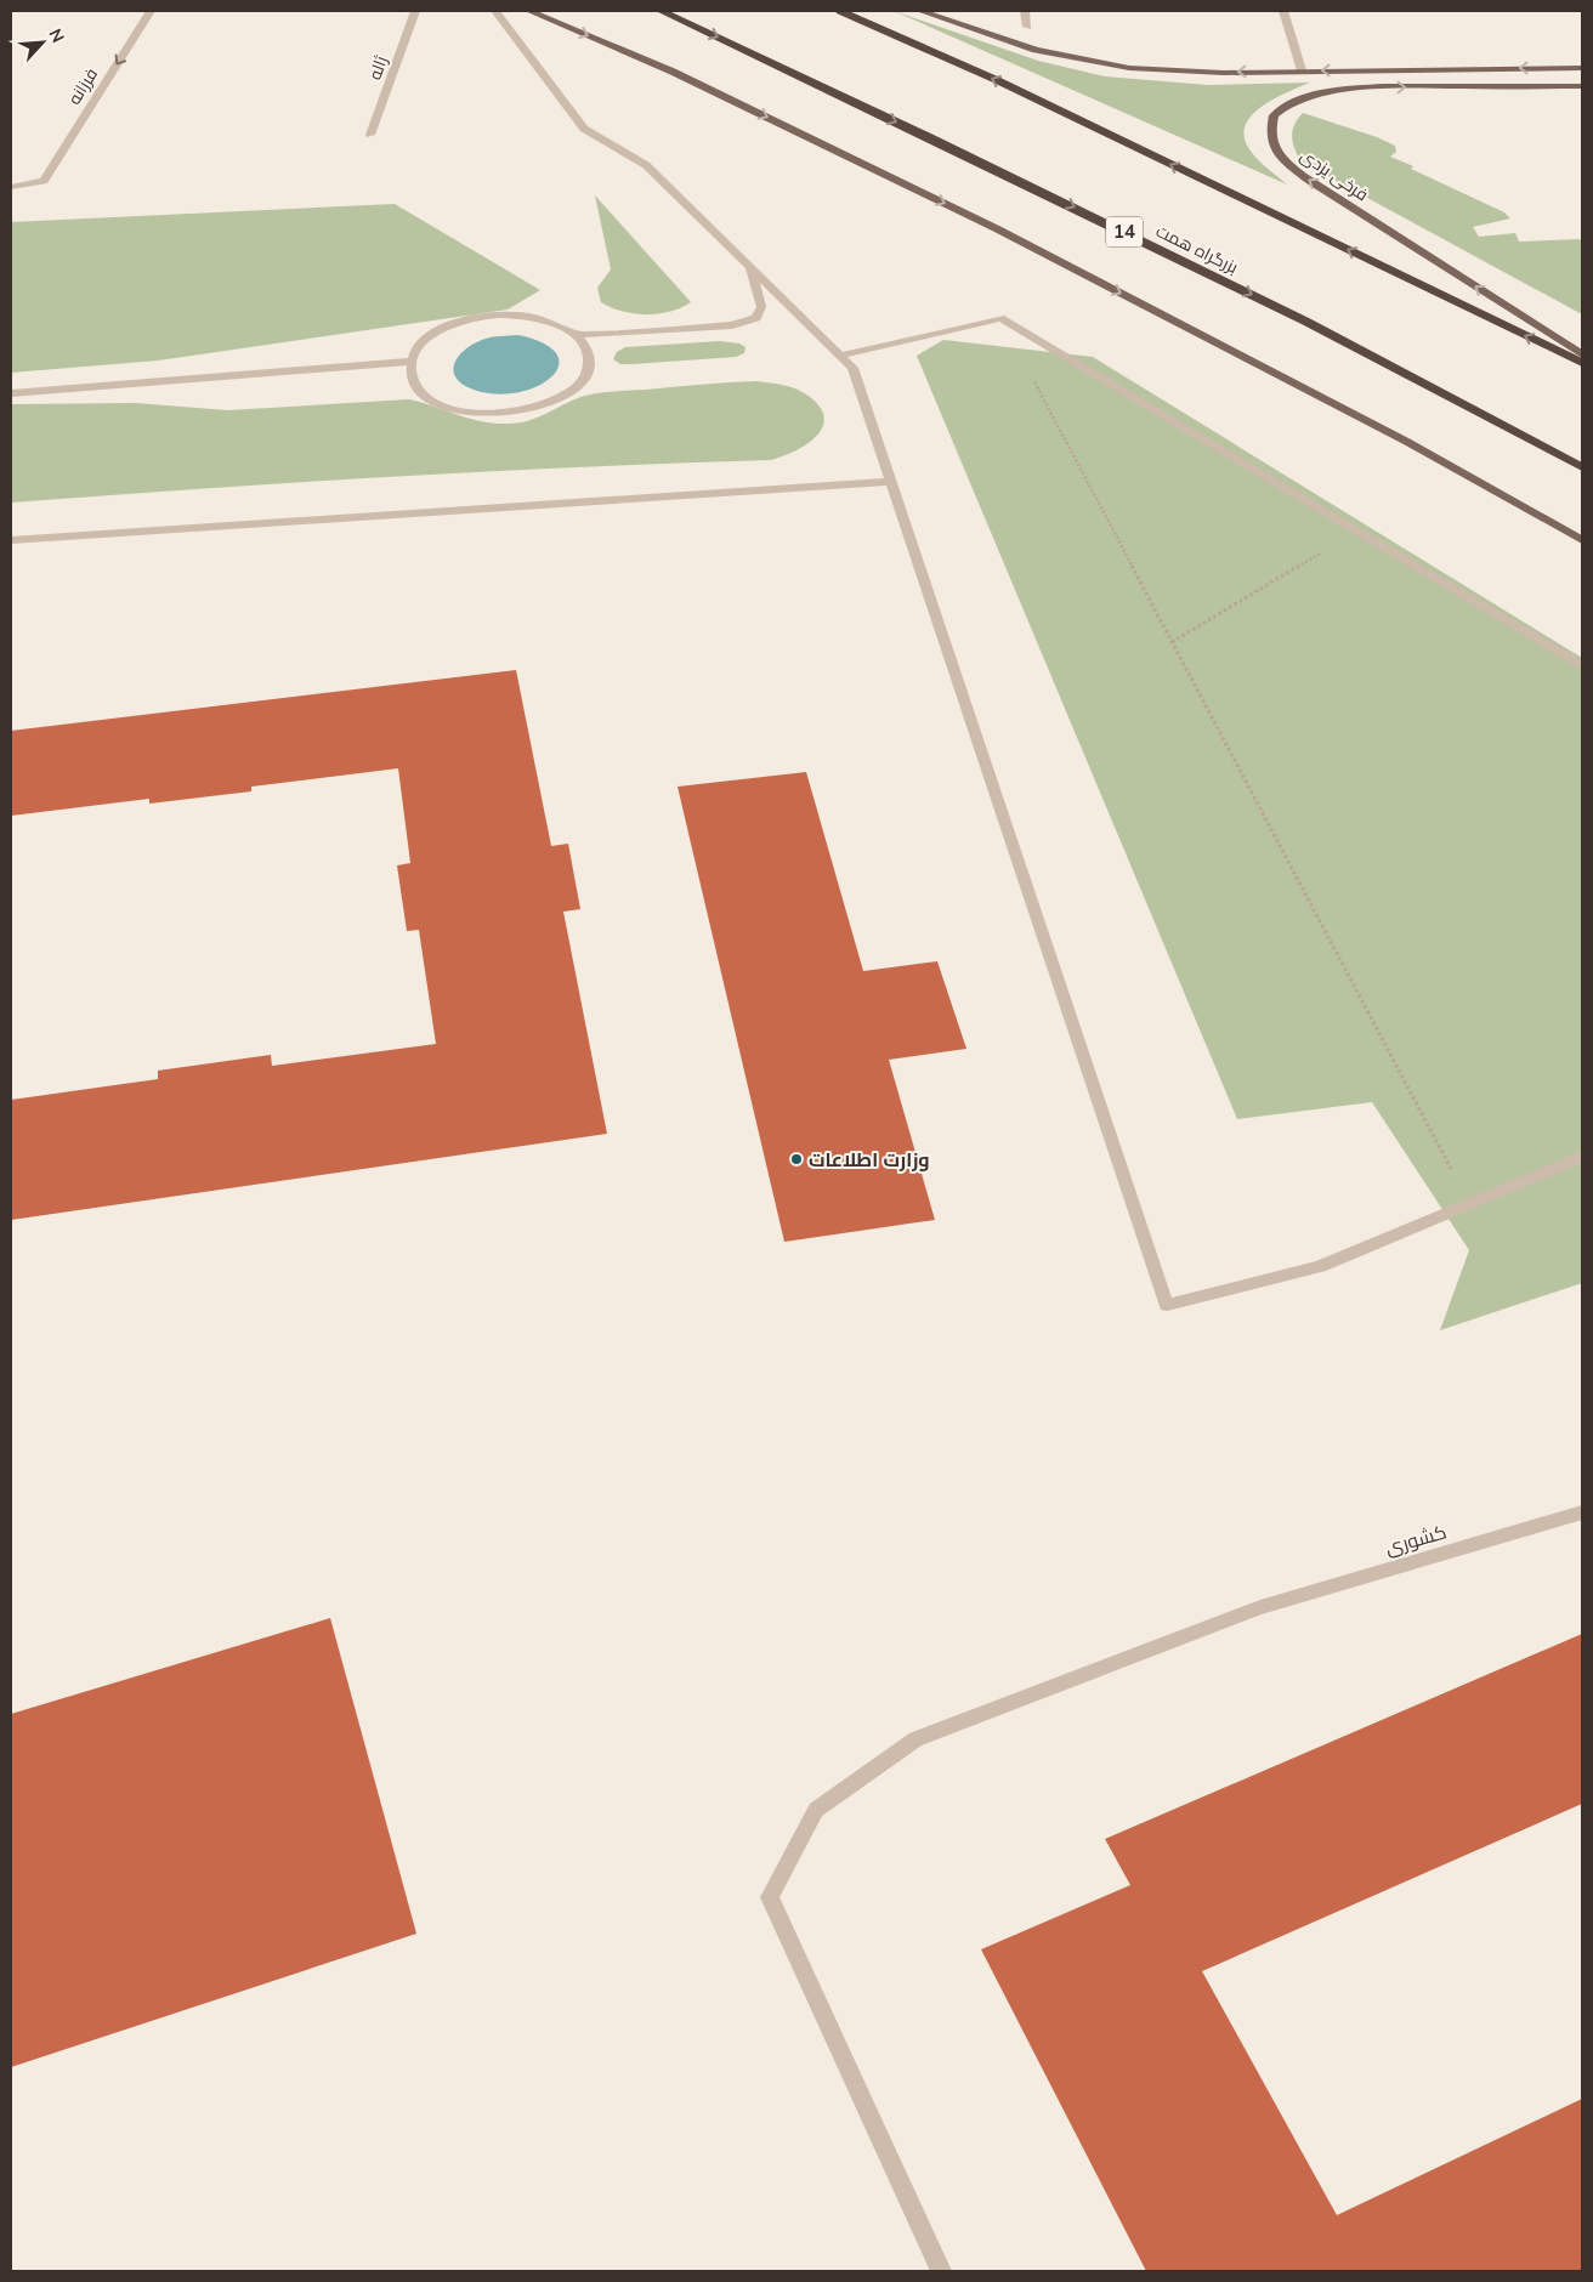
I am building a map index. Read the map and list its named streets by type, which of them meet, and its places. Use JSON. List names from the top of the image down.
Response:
{
  "streets": {
    "highway": ["14", "بزرگراه همت"],
    "main road": ["فرخی یزدی"],
    "street": ["ژاله", "فرزانه", "کشوری"]
  },
  "one_way": ["فرزانه"],
  "places": ["وزارت اطلاعات"],
  "north": "top right"
}
